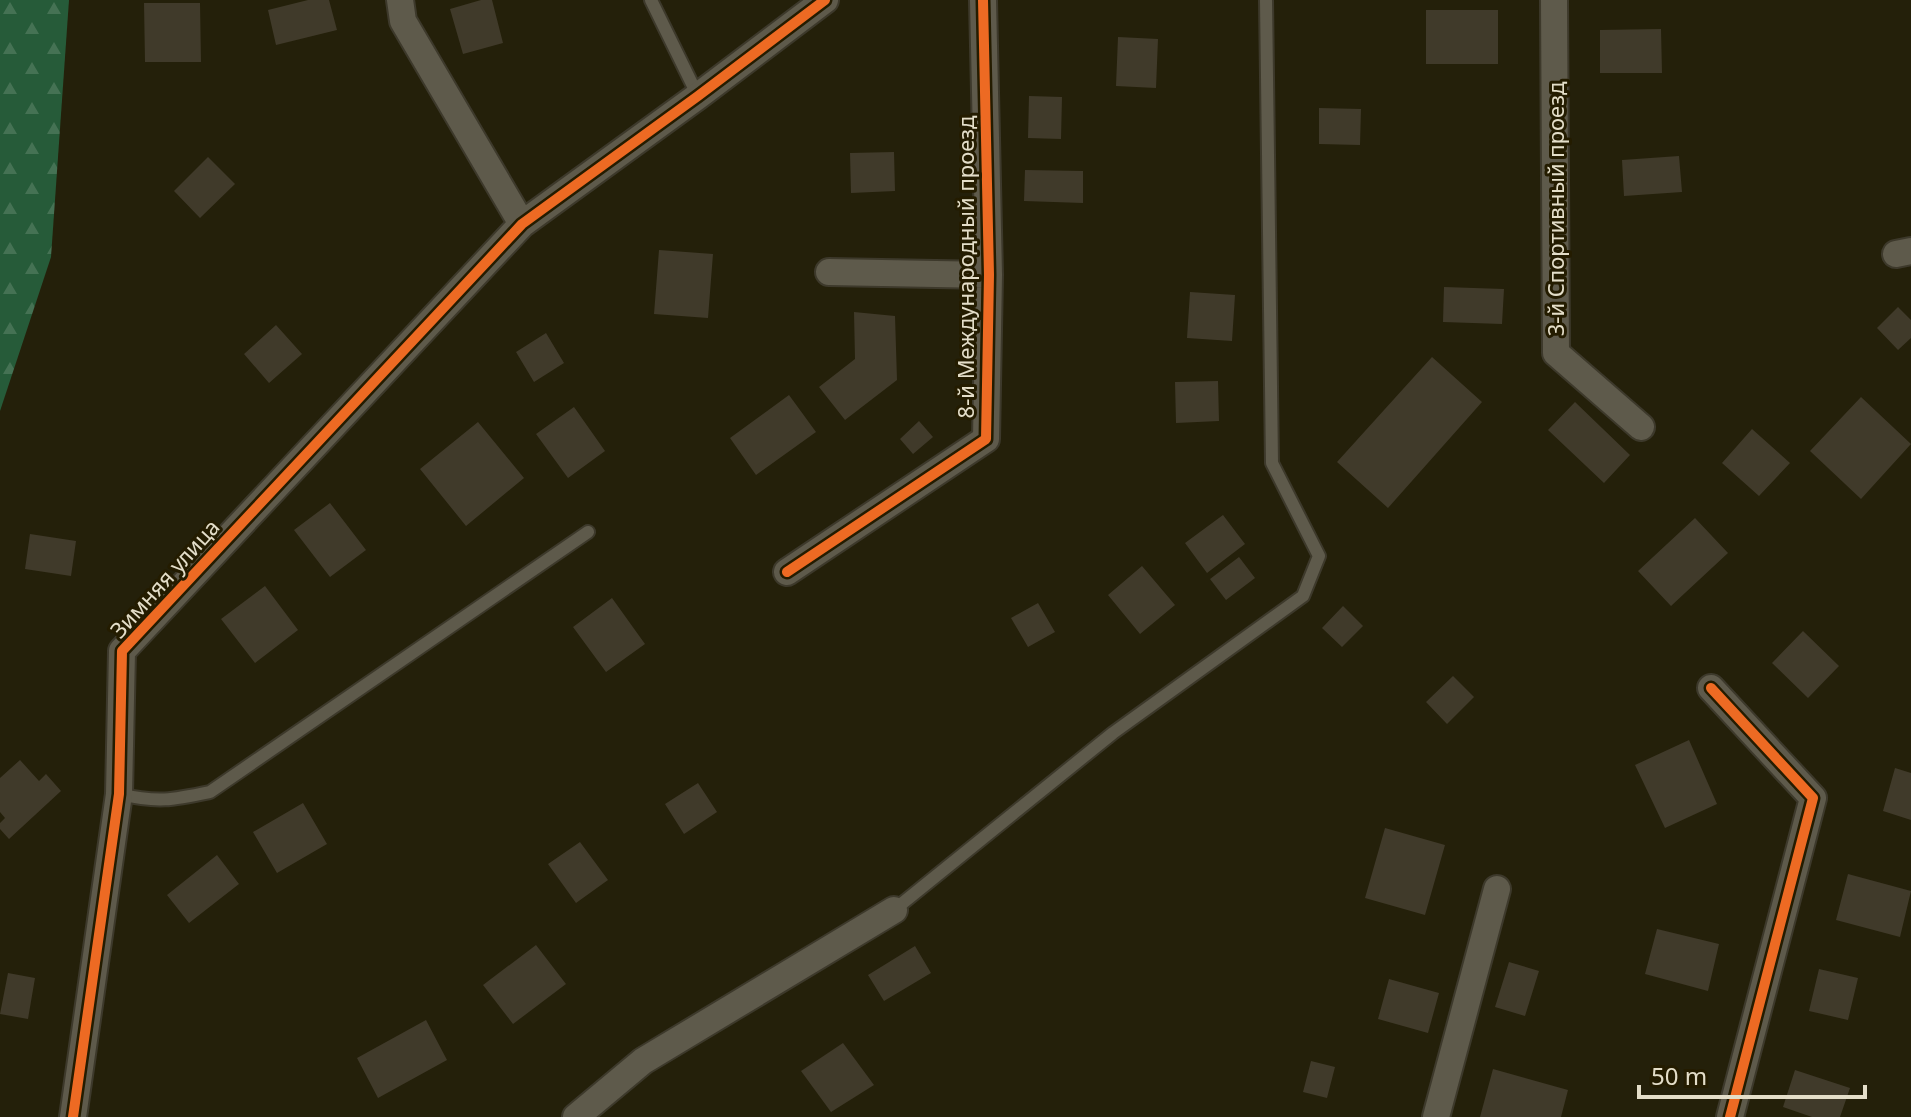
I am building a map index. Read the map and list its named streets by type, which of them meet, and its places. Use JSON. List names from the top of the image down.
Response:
{
  "streets": {
    "street": ["3-й Спортивный проезд", "8-й Международный проезд", "Зимняя улица"]
  },
  "scale_bar": "50 m"
}
